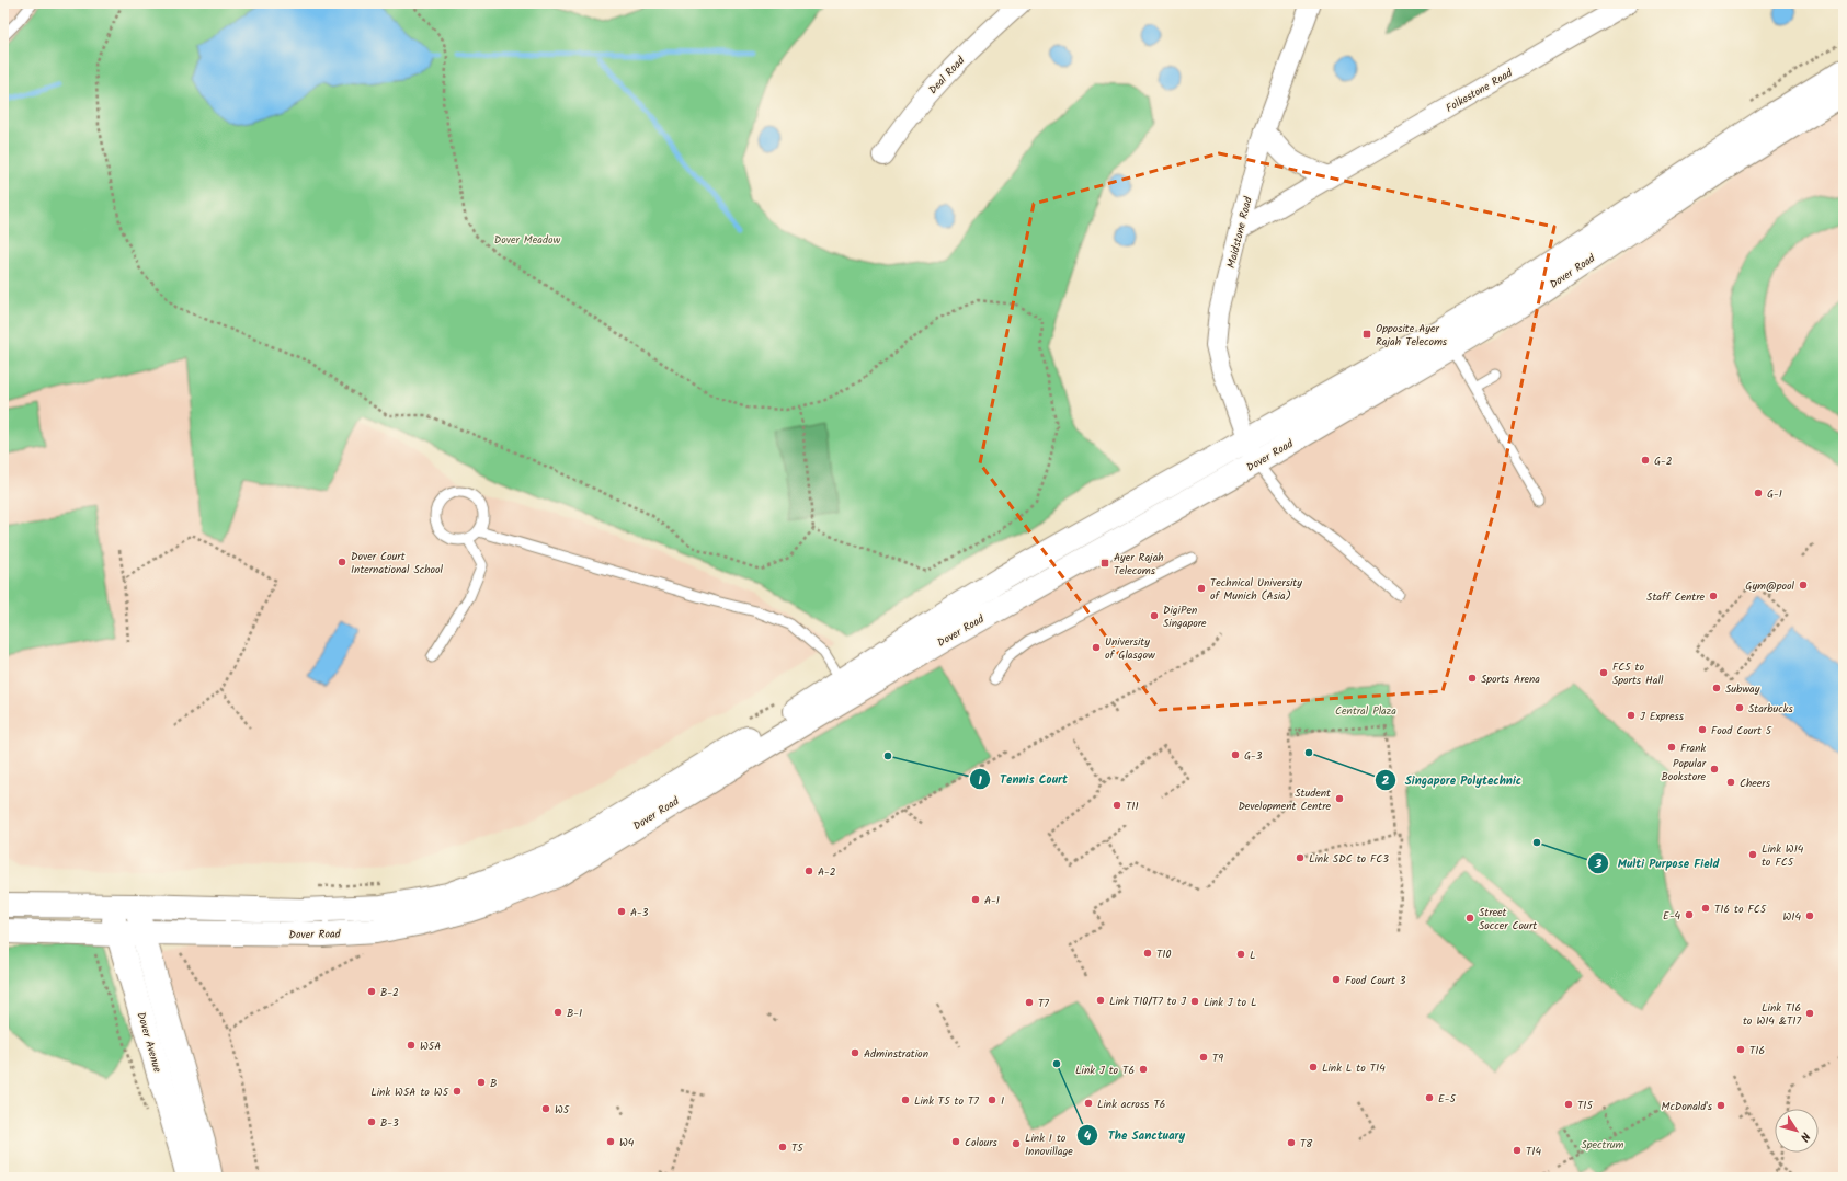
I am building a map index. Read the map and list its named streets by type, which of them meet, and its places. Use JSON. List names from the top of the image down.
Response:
{
  "streets": {
    "street": [
      "Deal Road",
      "Folkestone Road",
      "Maidstone Road",
      "Dover Road",
      "Dover Avenue"
    ]
  },
  "crossings": [
    ["Folkestone Road", "Maidstone Road"],
    ["Maidstone Road", "Dover Road"],
    ["Dover Road", "Dover Avenue"]
  ],
  "parks": ["Dover Meadow", "Central Plaza", "Spectrum"],
  "places": {
    "transit": ["Opposite Ayer Rajah Telecoms", "Ayer Rajah Telecoms"],
    "other": [
      "G-2",
      "G-1",
      "Dover Court International School",
      "Gym@pool",
      "Technical University of Munich (Asia)",
      "Staff Centre",
      "DigiPen Singapore",
      "University of Glasgow",
      "FC5 to Sports Hall",
      "Sports Arena",
      "Subway",
      "Starbucks",
      "J Express",
      "Food Court 5",
      "Frank",
      "Singapore Polytechnic",
      "G-3",
      "Tennis Court",
      "Popular Bookstore",
      "Cheers",
      "Student Development Centre",
      "T11",
      "Multi Purpose Field",
      "Link W14 to FC5",
      "Link SDC to FC3",
      "A-2",
      "A-1",
      "T16 to FC5",
      "A-3",
      "E-4",
      "W14",
      "Street Soccer Court",
      "T10",
      "L",
      "Food Court 3",
      "B-2",
      "Link T10/T7 to J",
      "Link J to L",
      "T7",
      "B-1",
      "Link T16 to W14 &T17",
      "W5A",
      "T16",
      "Adminstration",
      "T9",
      "The Sanctuary",
      "Link L to T14",
      "Link J to T6",
      "B",
      "Link W5A to W5",
      "E-5",
      "Link T5 to T7",
      "I",
      "Link across T6",
      "T15",
      "McDonald's",
      "W5",
      "B-3",
      "W4",
      "Colours",
      "T8",
      "Link I to Innovillage",
      "T5",
      "T14"
    ]
  },
  "north": "bottom right"
}
